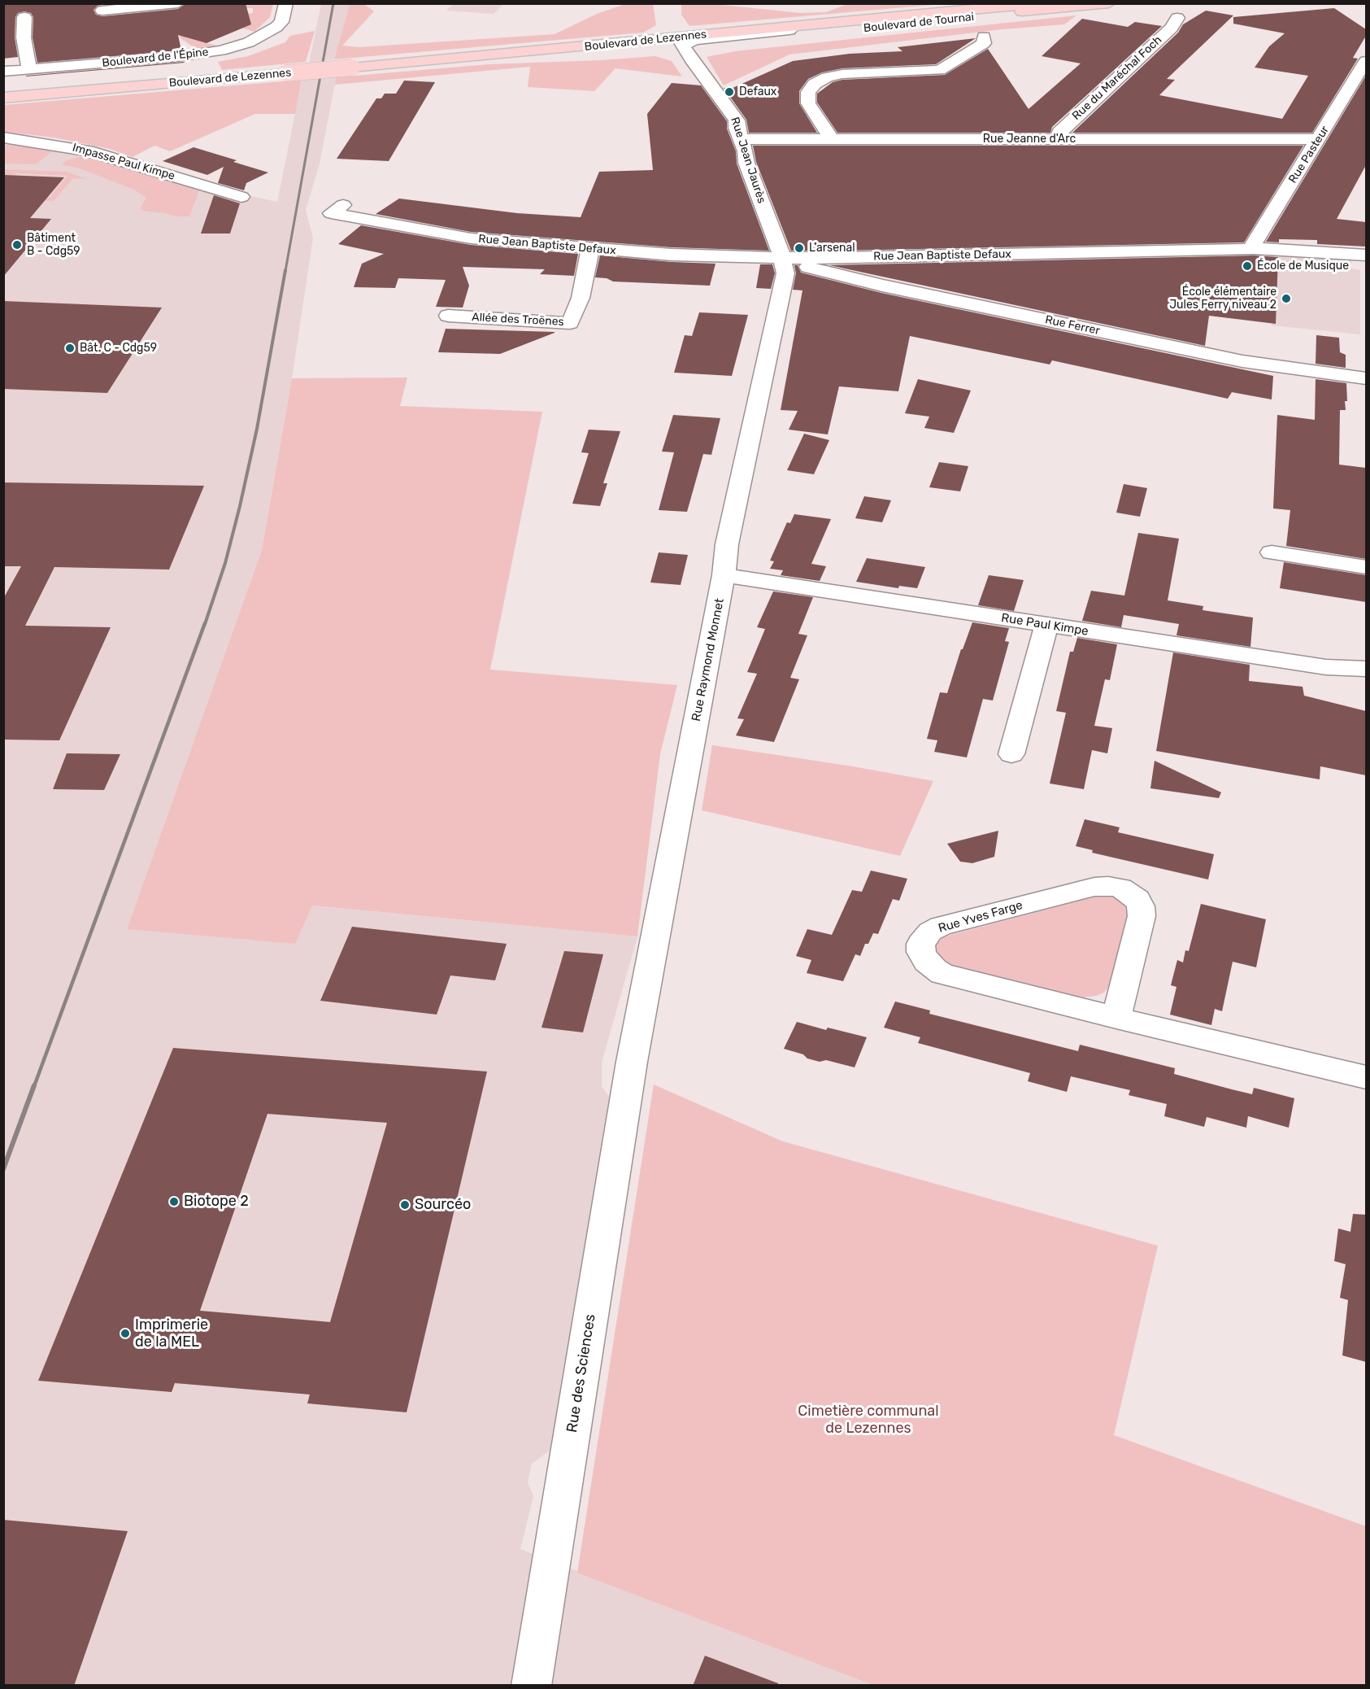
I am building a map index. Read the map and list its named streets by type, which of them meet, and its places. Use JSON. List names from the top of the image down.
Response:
{
  "streets": {
    "main road": ["Boulevard de Tournai", "Boulevard de Lezennes"],
    "street": [
      "Boulevard de l'Épine",
      "Rue du Maréchal Foch",
      "Rue Jeanne d'Arc",
      "Rue Pasteur",
      "Rue Jean Jaurès",
      "Impasse Paul Kimpe",
      "Rue Jean Baptiste Defaux",
      "Allée des Troënes",
      "Rue Ferrer",
      "Rue Paul Kimpe",
      "Rue Raymond Monnet",
      "Rue Yves Farge",
      "Rue des Sciences"
    ]
  },
  "crossings": [
    ["Boulevard de Tournai", "Boulevard de Lezennes"],
    ["Boulevard de Lezennes", "Rue Jean Jaurès"],
    ["Rue du Maréchal Foch", "Rue Jeanne d'Arc"],
    ["Rue Jeanne d'Arc", "Rue Pasteur"],
    ["Rue Jeanne d'Arc", "Rue Jean Jaurès"],
    ["Rue Pasteur", "Rue Jean Baptiste Defaux"],
    ["Rue Jean Jaurès", "Rue Jean Baptiste Defaux"],
    ["Rue Jean Jaurès", "Rue Ferrer"],
    ["Rue Jean Jaurès", "Rue Raymond Monnet"],
    ["Rue Jean Baptiste Defaux", "Allée des Troënes"],
    ["Rue Jean Baptiste Defaux", "Rue Ferrer"],
    ["Rue Jean Baptiste Defaux", "Rue Raymond Monnet"],
    ["Rue Ferrer", "Rue Raymond Monnet"],
    ["Rue Paul Kimpe", "Rue Raymond Monnet"],
    ["Rue Raymond Monnet", "Rue des Sciences"]
  ],
  "parks": ["Cimetière communal de Lezennes"],
  "places": [
    "Defaux",
    "Bâtiment B - Cdg59",
    "L'arsenal",
    "École de Musique",
    "École élémentaire Jules Ferry niveau 2",
    "Bât. C - Cdg59",
    "Biotope 2",
    "Sourcéo",
    "Imprimerie de la MEL"
  ]
}
